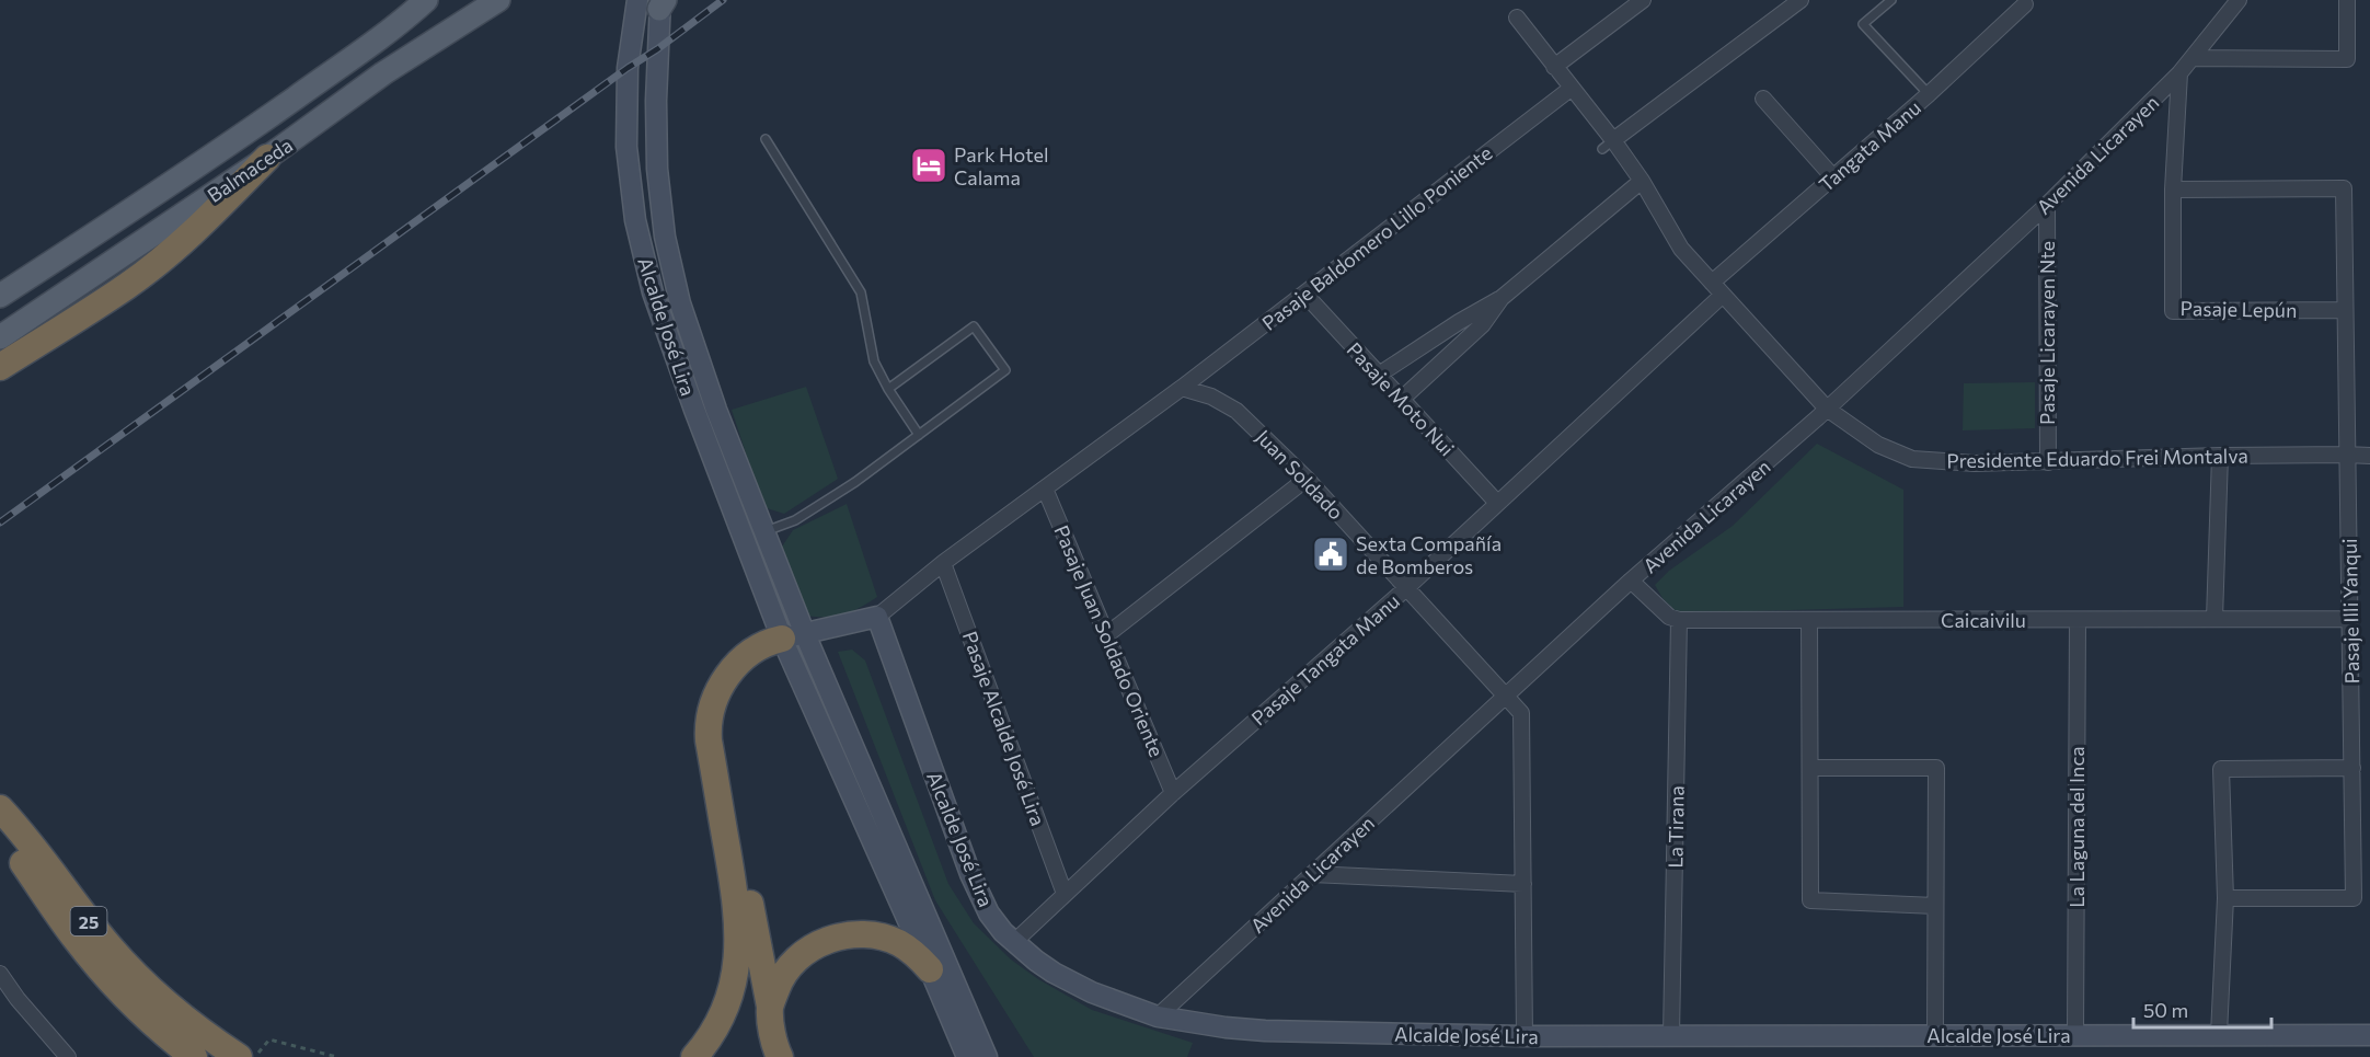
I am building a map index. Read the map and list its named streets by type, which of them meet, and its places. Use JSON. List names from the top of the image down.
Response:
{
  "streets": {
    "highway": ["25"],
    "main road": ["Balmaceda"],
    "street": [
      "Tangata Manu",
      "Avenida Licarayen",
      "Pasaje Baldomero Lillo Poniente",
      "Pasaje Lepún",
      "Alcalde José Lira",
      "Pasaje Licarayen Nte",
      "Pasaje Moto Nui",
      "Presidente Eduardo Frei Montalva",
      "Juan Soldado",
      "Pasaje Illi Yanqui",
      "Caicaivilu",
      "Pasaje Juan Soldado Oriente",
      "Pasaje Tangata Manu",
      "Pasaje Alcalde José Lira",
      "La Tirana",
      "La Laguna del Inca"
    ]
  },
  "crossings": [
    ["Tangata Manu", "Presidente Eduardo Frei Montalva"],
    ["Avenida Licarayen", "Pasaje Lepún"],
    ["Avenida Licarayen", "Alcalde José Lira"],
    ["Avenida Licarayen", "Pasaje Licarayen Nte"],
    ["Avenida Licarayen", "Presidente Eduardo Frei Montalva"],
    ["Avenida Licarayen", "Juan Soldado"],
    ["Pasaje Baldomero Lillo Poniente", "Pasaje Moto Nui"],
    ["Pasaje Baldomero Lillo Poniente", "Presidente Eduardo Frei Montalva"],
    ["Pasaje Baldomero Lillo Poniente", "Juan Soldado"],
    ["Alcalde José Lira", "Juan Soldado"],
    ["Alcalde José Lira", "Pasaje Tangata Manu"],
    ["Alcalde José Lira", "La Tirana"],
    ["Alcalde José Lira", "La Laguna del Inca"],
    ["Pasaje Licarayen Nte", "Presidente Eduardo Frei Montalva"],
    ["Pasaje Moto Nui", "Pasaje Tangata Manu"],
    ["Presidente Eduardo Frei Montalva", "Pasaje Illi Yanqui"],
    ["Presidente Eduardo Frei Montalva", "Pasaje Tangata Manu"],
    ["Juan Soldado", "Pasaje Tangata Manu"],
    ["Pasaje Illi Yanqui", "Caicaivilu"],
    ["Caicaivilu", "La Tirana"],
    ["Caicaivilu", "La Laguna del Inca"],
    ["Pasaje Juan Soldado Oriente", "Pasaje Tangata Manu"],
    ["Pasaje Tangata Manu", "Pasaje Alcalde José Lira"]
  ],
  "places": {
    "hotel": ["Park Hotel Calama"],
    "public building": ["Sexta Compañía de Bomberos"]
  },
  "scale_bar": "50 m"
}
